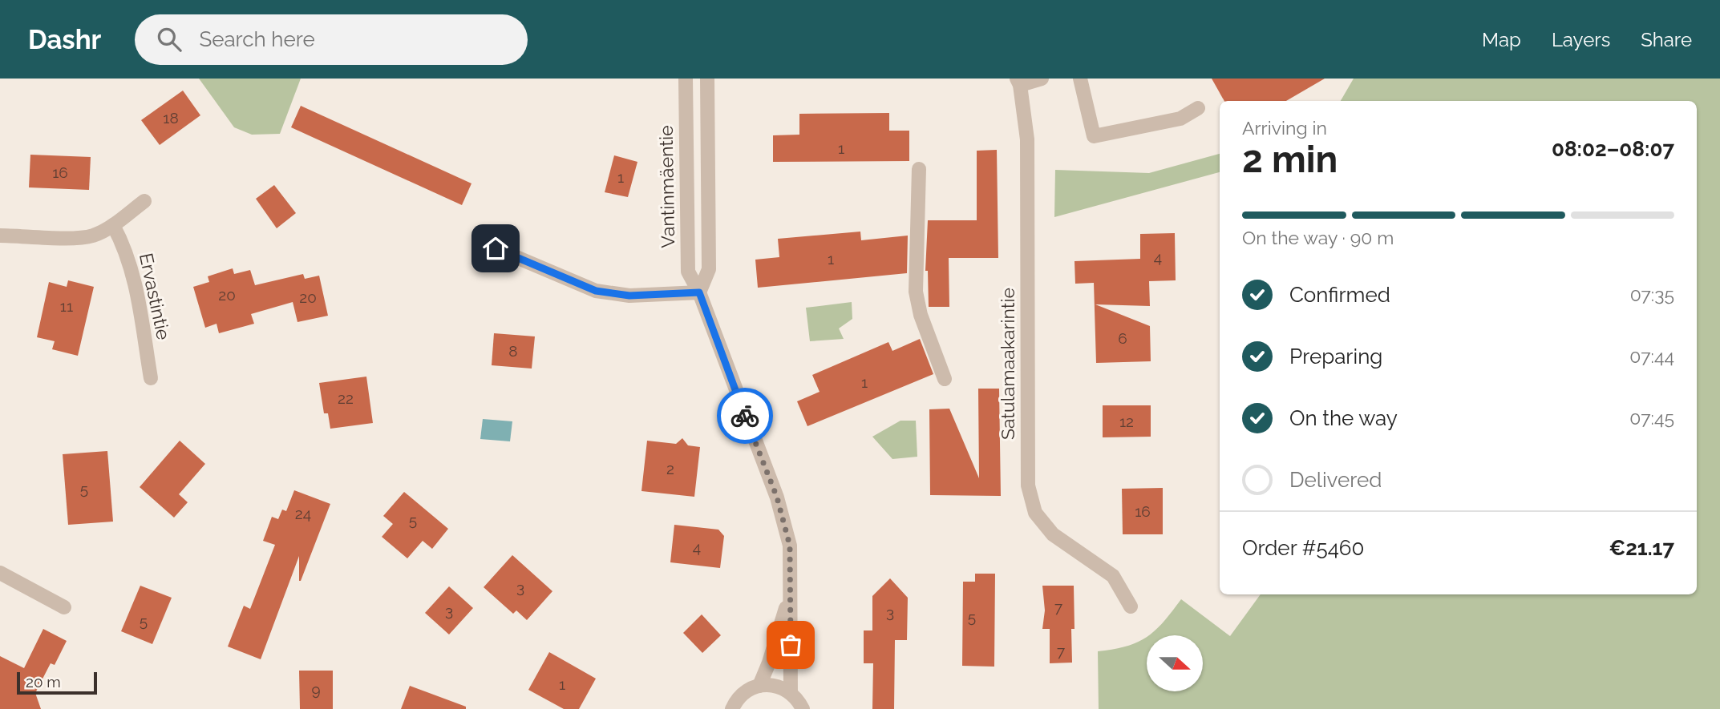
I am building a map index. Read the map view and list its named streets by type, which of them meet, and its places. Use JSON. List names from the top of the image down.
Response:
{
  "streets": {
    "street": ["Vantinmäentie", "Ervastintie", "Satulamaakarintie"]
  },
  "house_numbers": [
    "18",
    "1",
    "16",
    "1",
    "4",
    "1",
    "20",
    "20",
    "11",
    "6",
    "8",
    "1",
    "22",
    "12",
    "2",
    "5",
    "16",
    "24",
    "5",
    "4",
    "3",
    "7",
    "3",
    "3",
    "5",
    "5",
    "7",
    "1",
    "9"
  ],
  "scale_bar": "20 m",
  "north": "right",
  "page": {
    "header": "Dashr",
    "search": "Search here",
    "nav": ["Map", "Layers", "Share"],
    "heading": ["2 min", "Arriving in", "08:02–08:07"],
    "panel": ["Order #5460", "€21.17"],
    "bar": "On the way · 90 m",
    "list": [
      ["Confirmed", "07:35"],
      ["Preparing", "07:44"],
      ["On the way", "07:45"],
      "Delivered"
    ],
    "scale": "20 m"
  }
}
